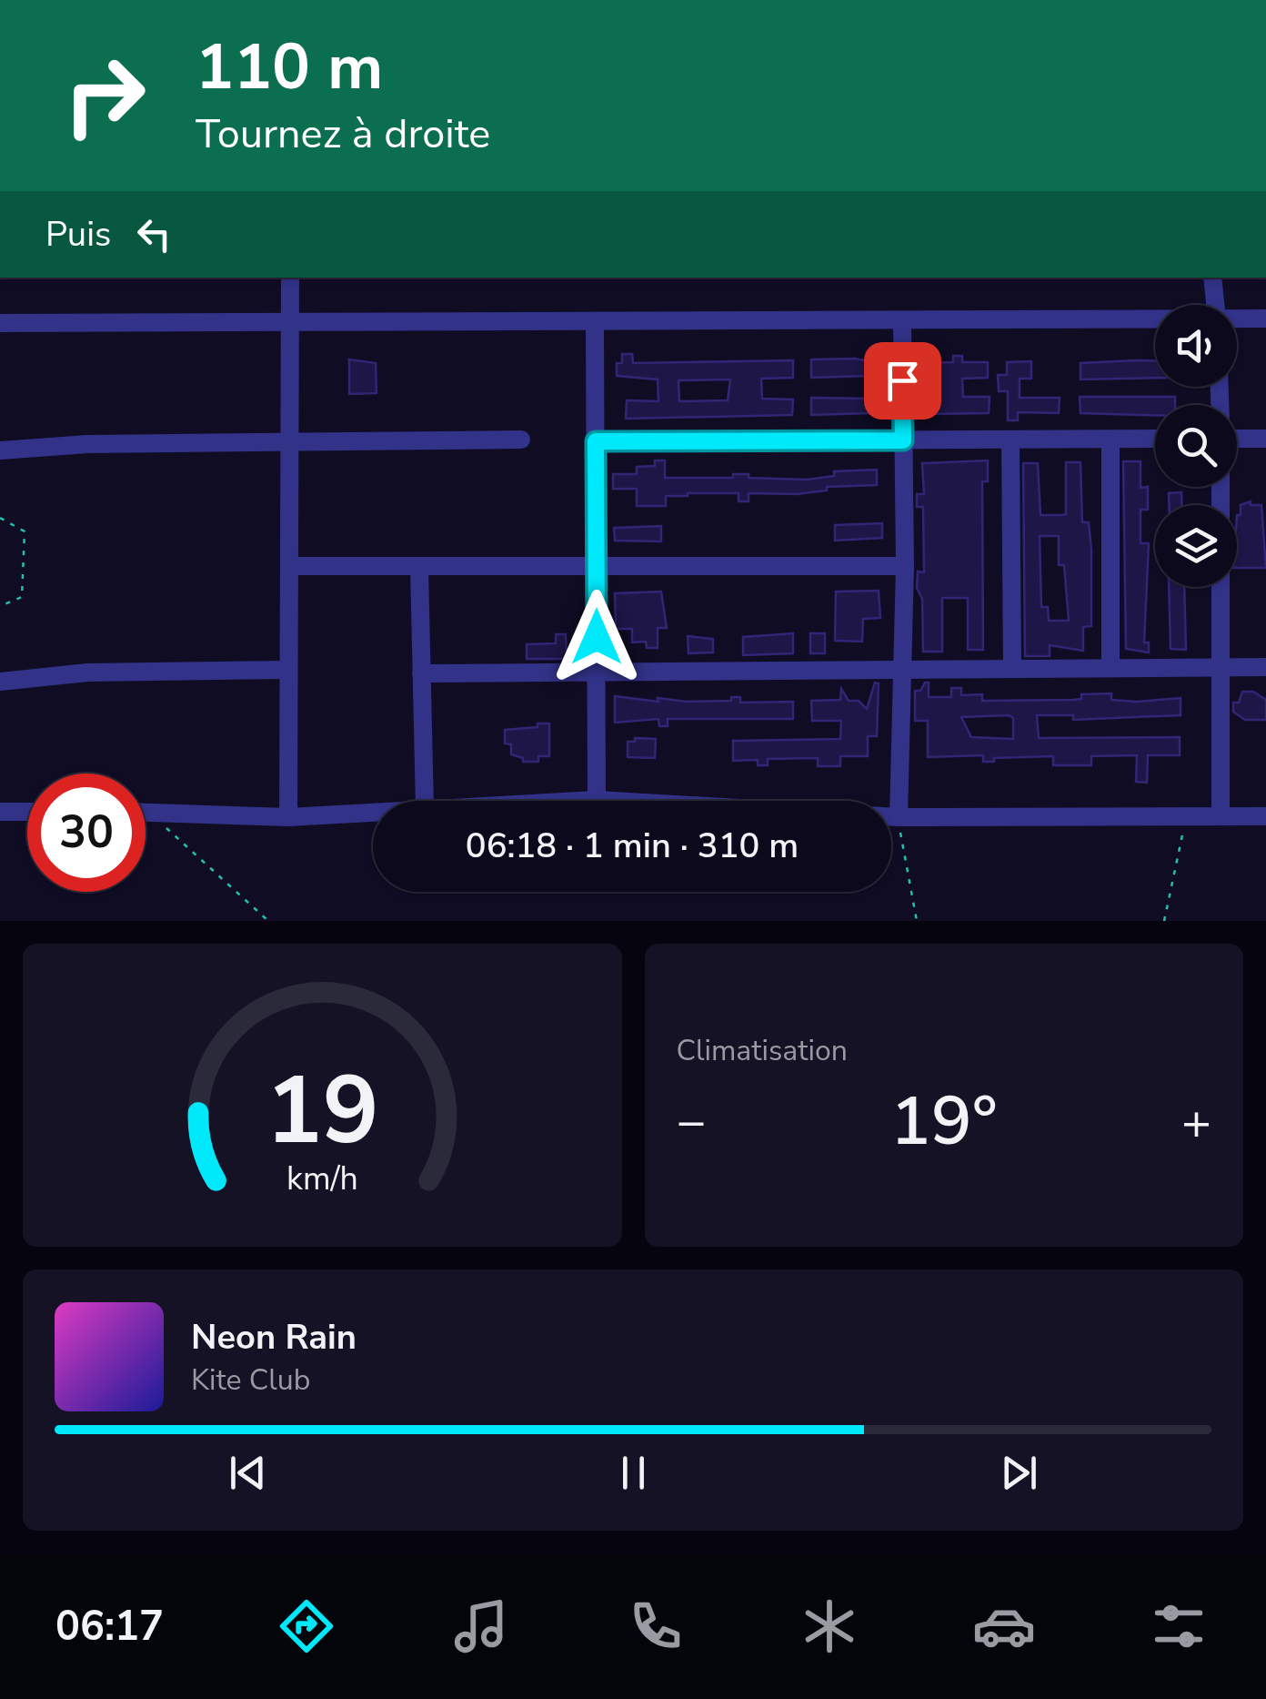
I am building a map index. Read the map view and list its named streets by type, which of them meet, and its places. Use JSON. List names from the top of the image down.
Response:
{
  "page": {
    "turn": ["110 m", "Tournez à droite"],
    "then": "Puis",
    "limit": "30",
    "trip": "06:18 · 1 min · 310 m",
    "tile": "Climatisation",
    "heat": ["−", "19°", "+"],
    "song": ["Neon Rain", "Kite Club"],
    "tabs": "06:17",
    "gauge": ["19", "km/h"]
  }
}
